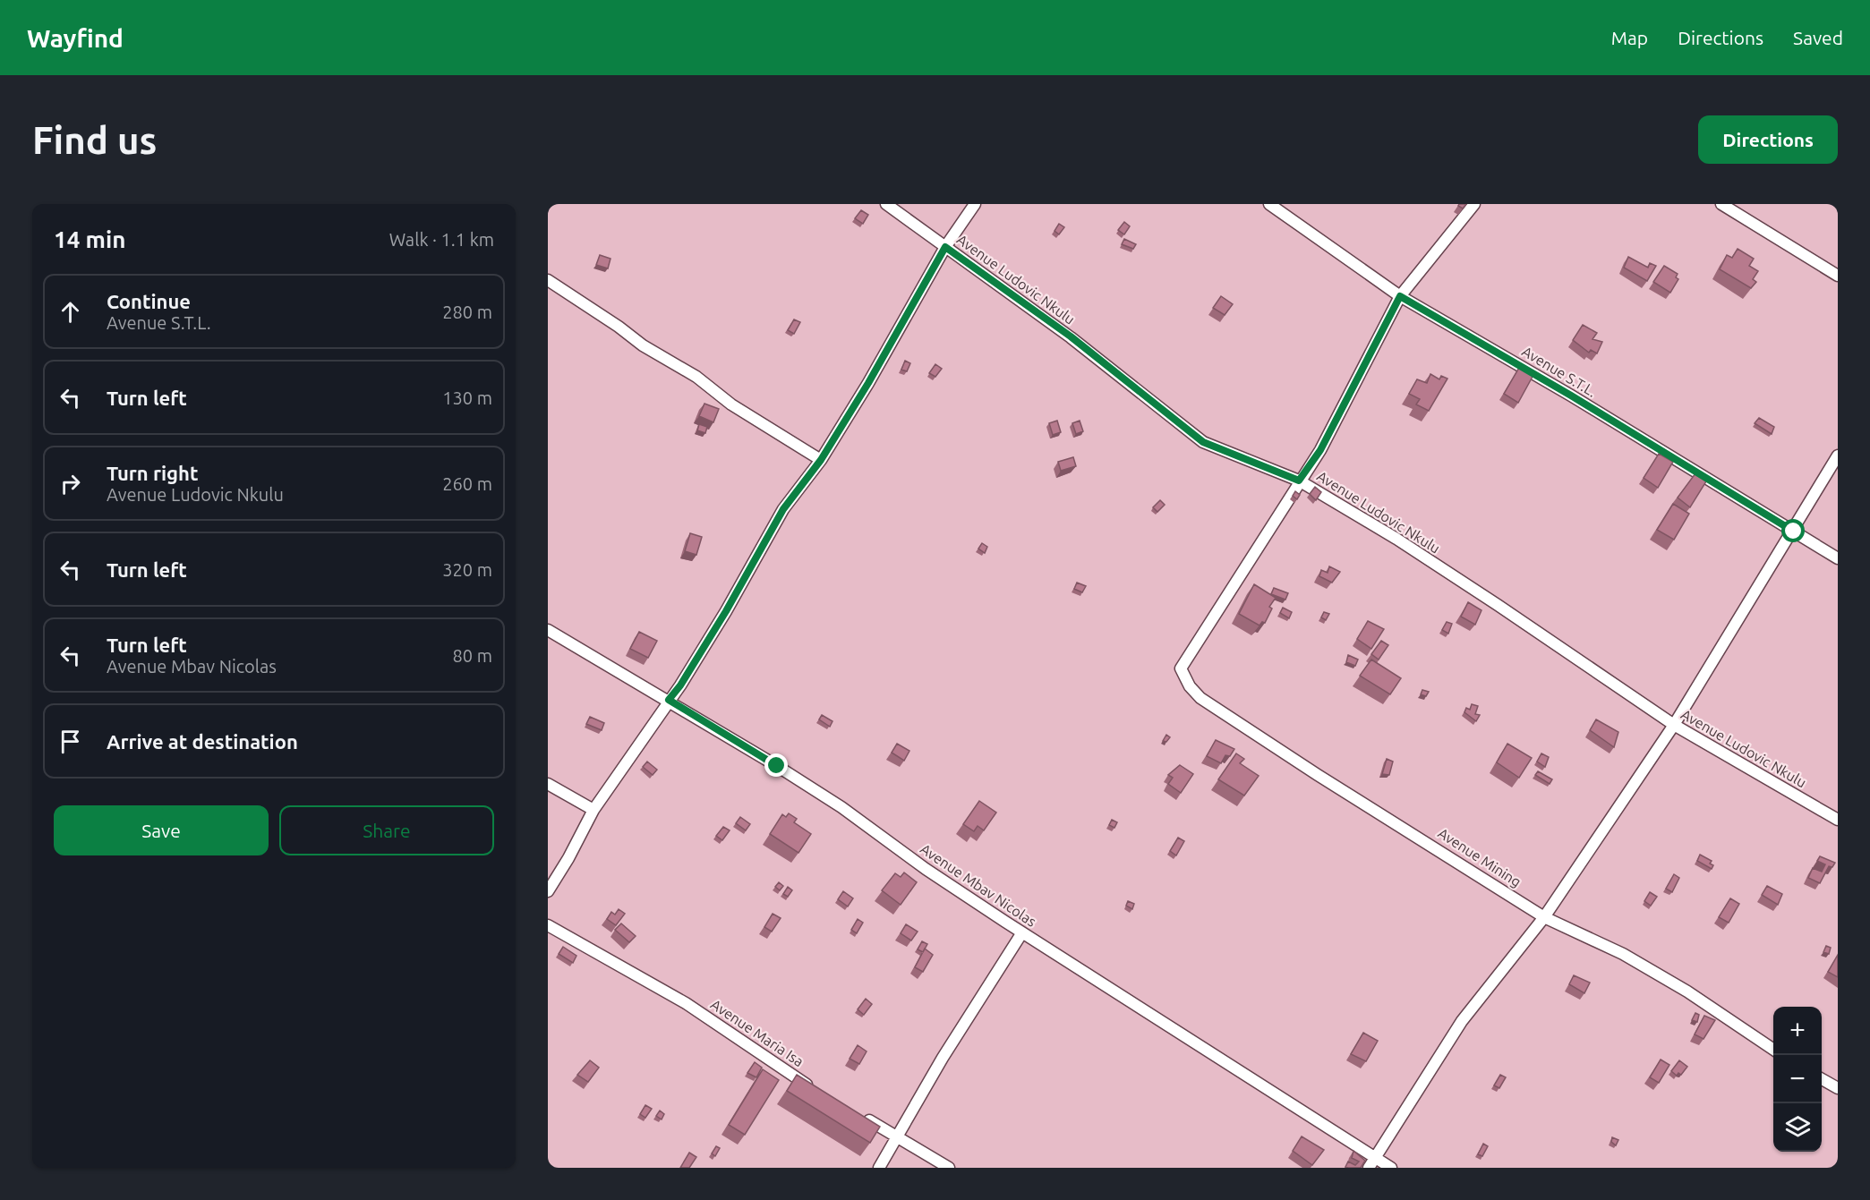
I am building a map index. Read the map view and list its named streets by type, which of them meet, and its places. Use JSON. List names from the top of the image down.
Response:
{
  "streets": {
    "street": [
      "Avenue Ludovic Nkulu",
      "Avenue S.T.L.",
      "Avenue Mining",
      "Avenue Mbav Nicolas",
      "Avenue Maria Isa"
    ]
  },
  "crossings": [
    ["Avenue Ludovic Nkulu", "Avenue Mining"]
  ],
  "page": {
    "header": "Wayfind",
    "nav": ["Map", "Directions", "Saved"],
    "buttons": [
      "Directions",
      ["Save", "Share"]
    ],
    "title": "Find us",
    "heading": ["14 min", "Walk · 1.1 km"],
    "list": [
      ["Continue", "Avenue S.T.L.", "280 m"],
      ["Turn left", "130 m"],
      ["Turn right", "Avenue Ludovic Nkulu", "260 m"],
      ["Turn left", "320 m"],
      ["Turn left", "Avenue Mbav Nicolas", "80 m"],
      "Arrive at destination"
    ],
    "map_buttons": ["+", "−"]
  }
}
